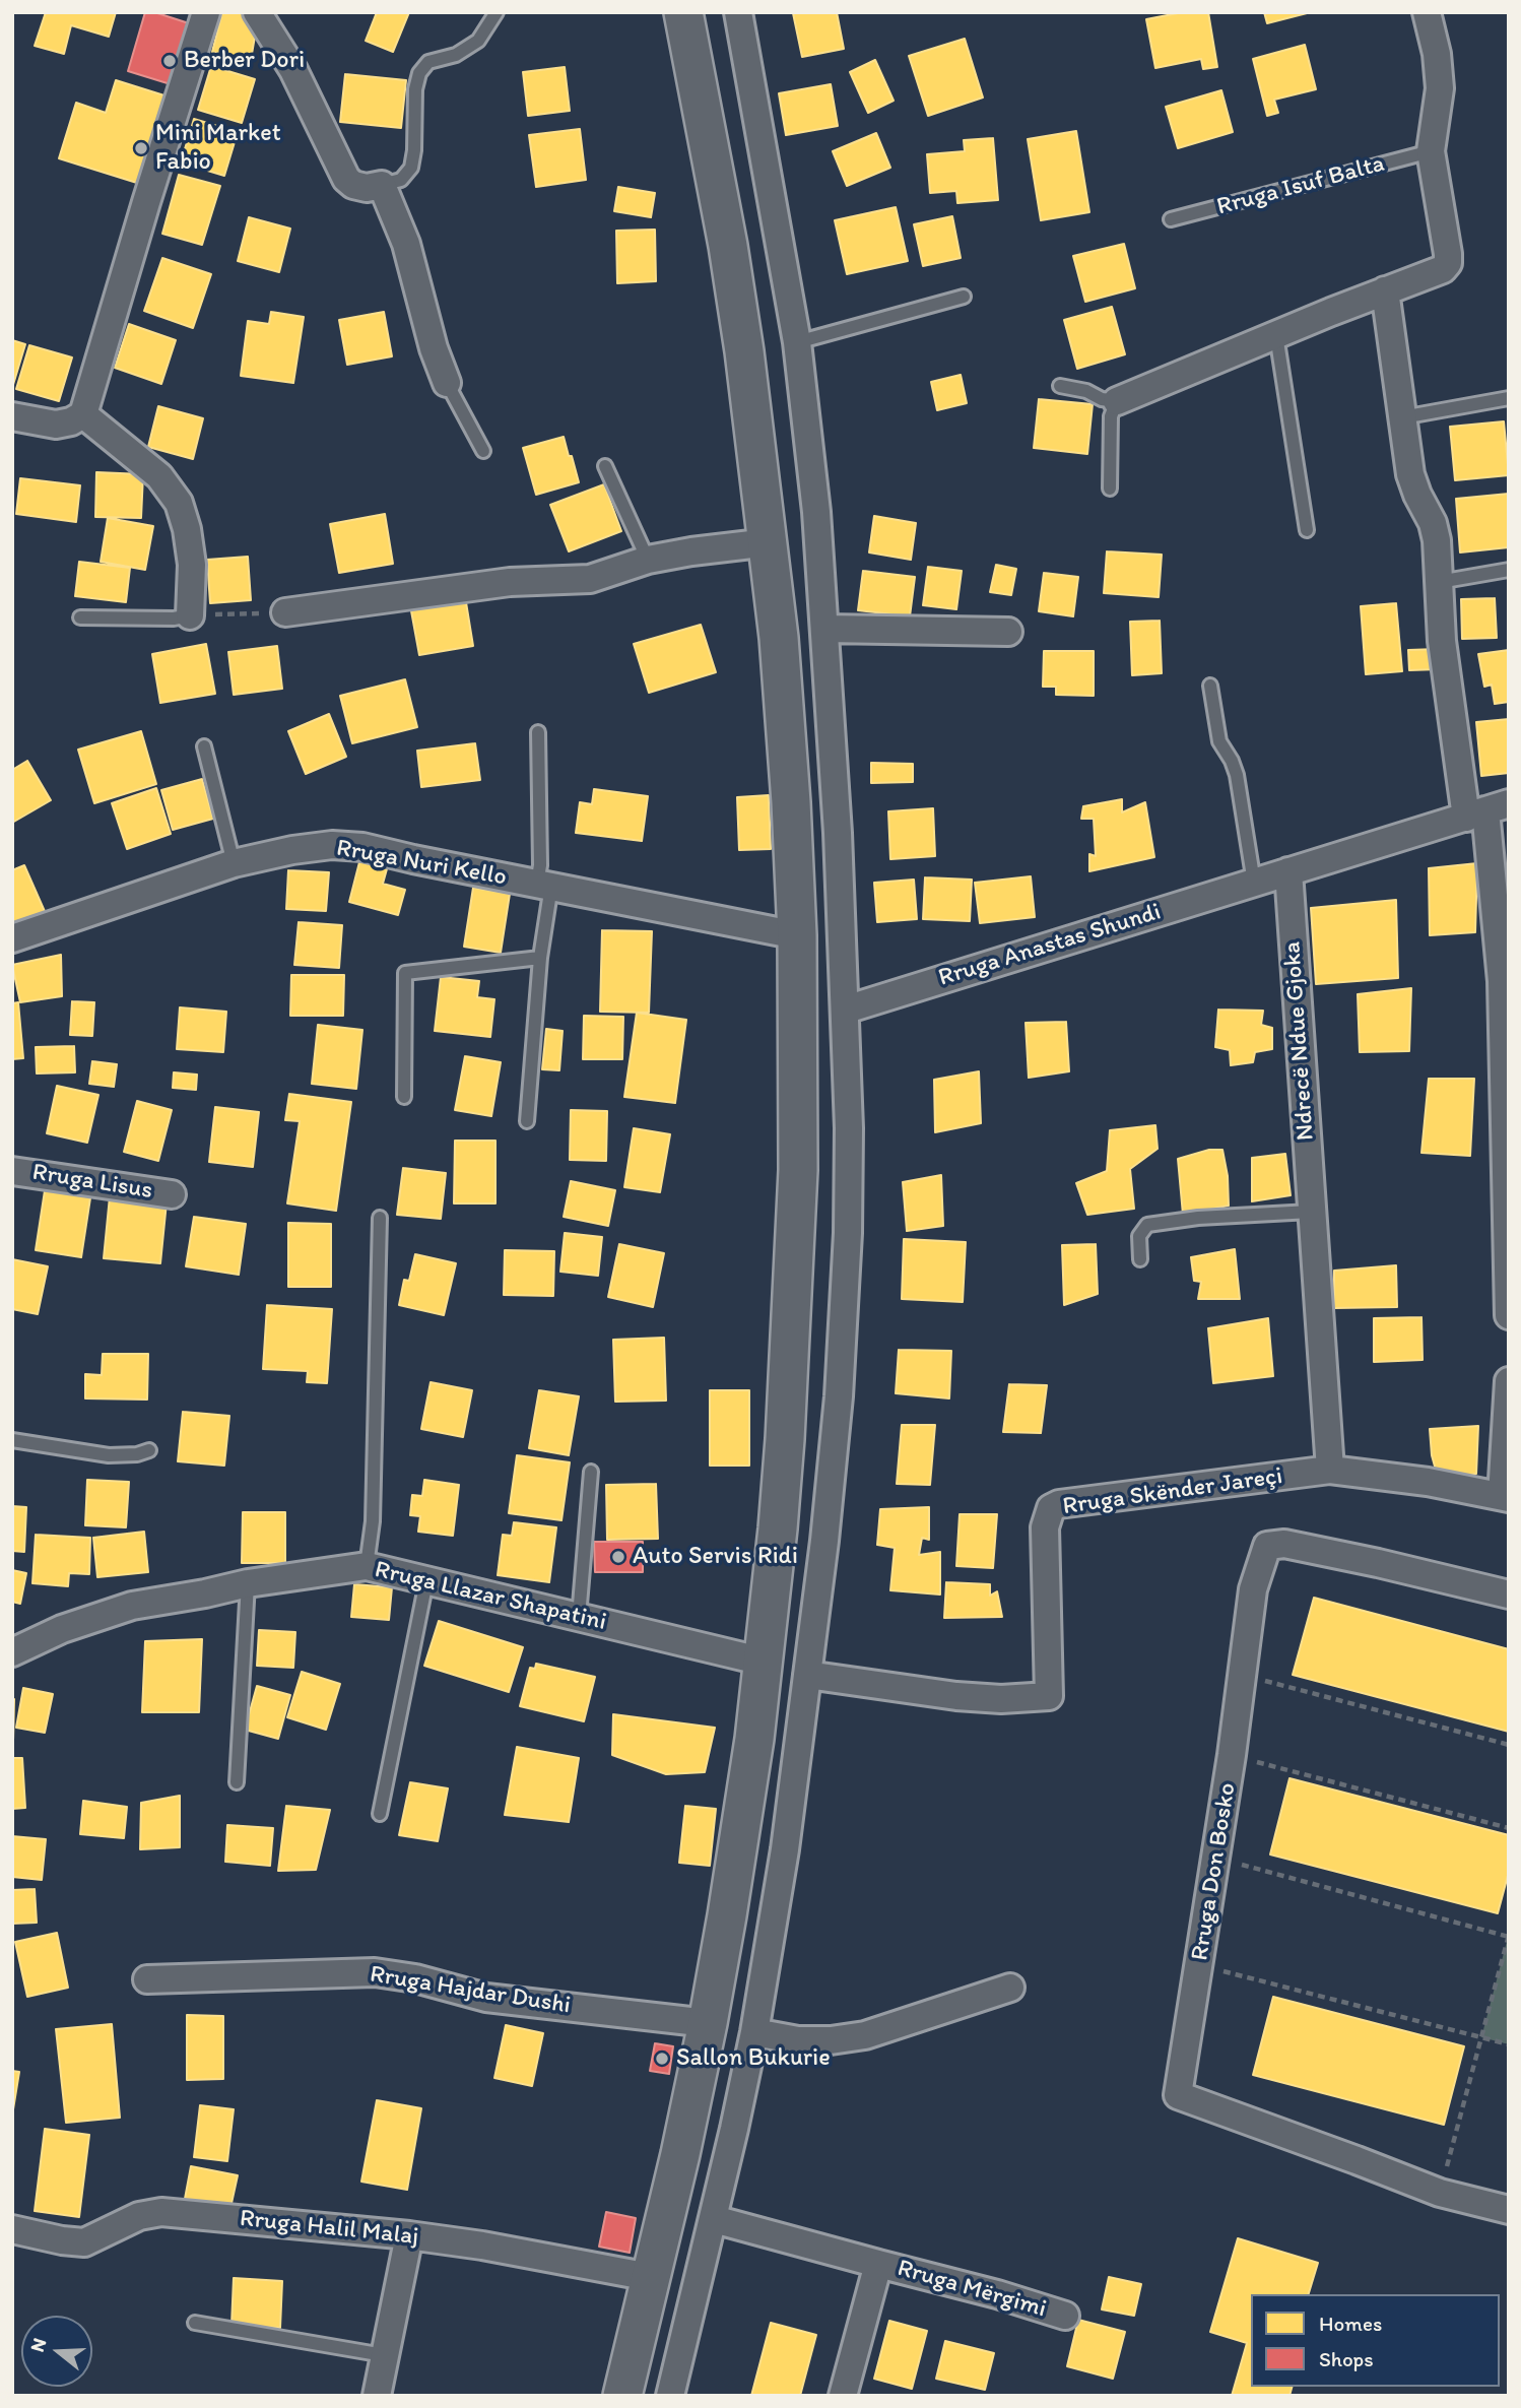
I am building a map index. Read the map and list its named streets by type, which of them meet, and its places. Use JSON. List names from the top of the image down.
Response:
{
  "streets": {
    "street": [
      "Rruga Nuri Kello",
      "Rruga Anastas Shundi",
      "Ndrecë Ndue Gjoka",
      "Rruga Lisus",
      "Rruga Skënder Jareçi",
      "Rruga Llazar Shapatini",
      "Rruga Don Bosko",
      "Rruga Hajdar Dushi",
      "Rruga Halil Malaj",
      "Rruga Mërgimi"
    ],
    "lane": ["Rruga Isuf Balta"]
  },
  "crossings": [
    ["Rruga Anastas Shundi", "Ndrecë Ndue Gjoka"],
    ["Ndrecë Ndue Gjoka", "Rruga Skënder Jareçi"]
  ],
  "places": [
    "Berber Dori",
    "Mini Market Fabio",
    "Auto Servis Ridi",
    "Sallon Bukurie"
  ],
  "legend": ["Homes", "Shops"],
  "north": "left"
}
